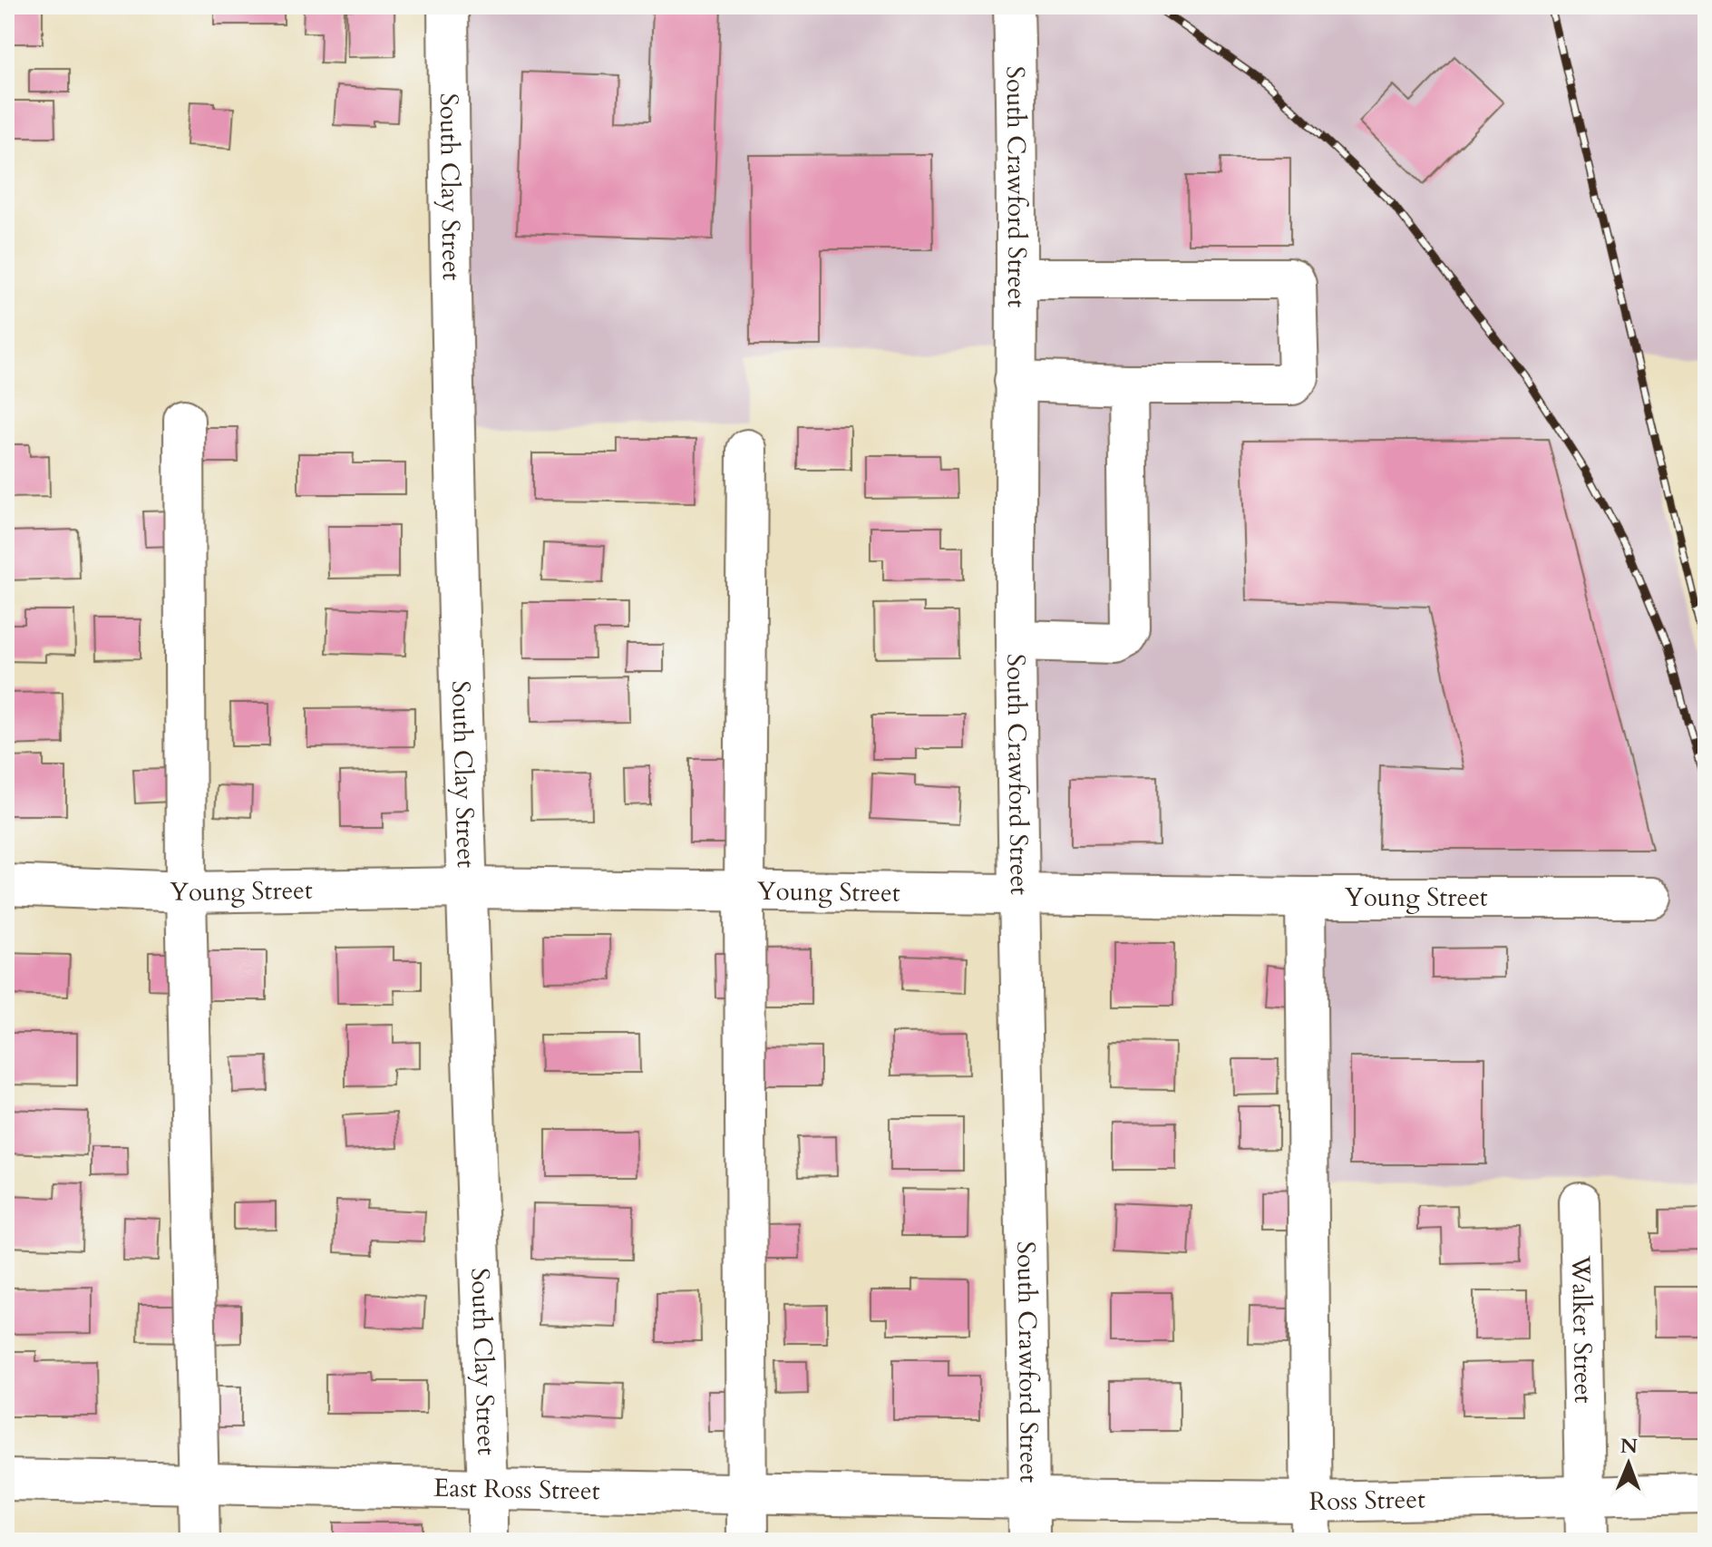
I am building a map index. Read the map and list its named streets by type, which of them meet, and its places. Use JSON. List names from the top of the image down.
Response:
{
  "streets": {
    "street": [
      "South Clay Street",
      "South Crawford Street",
      "Young Street",
      "Walker Street",
      "East Ross Street",
      "Ross Street"
    ]
  },
  "crossings": [
    ["South Clay Street", "Young Street"],
    ["South Clay Street", "East Ross Street"],
    ["South Crawford Street", "Young Street"],
    ["South Crawford Street", "East Ross Street"],
    ["South Crawford Street", "Ross Street"],
    ["Walker Street", "Ross Street"],
    ["East Ross Street", "Ross Street"]
  ],
  "north": "top"
}
